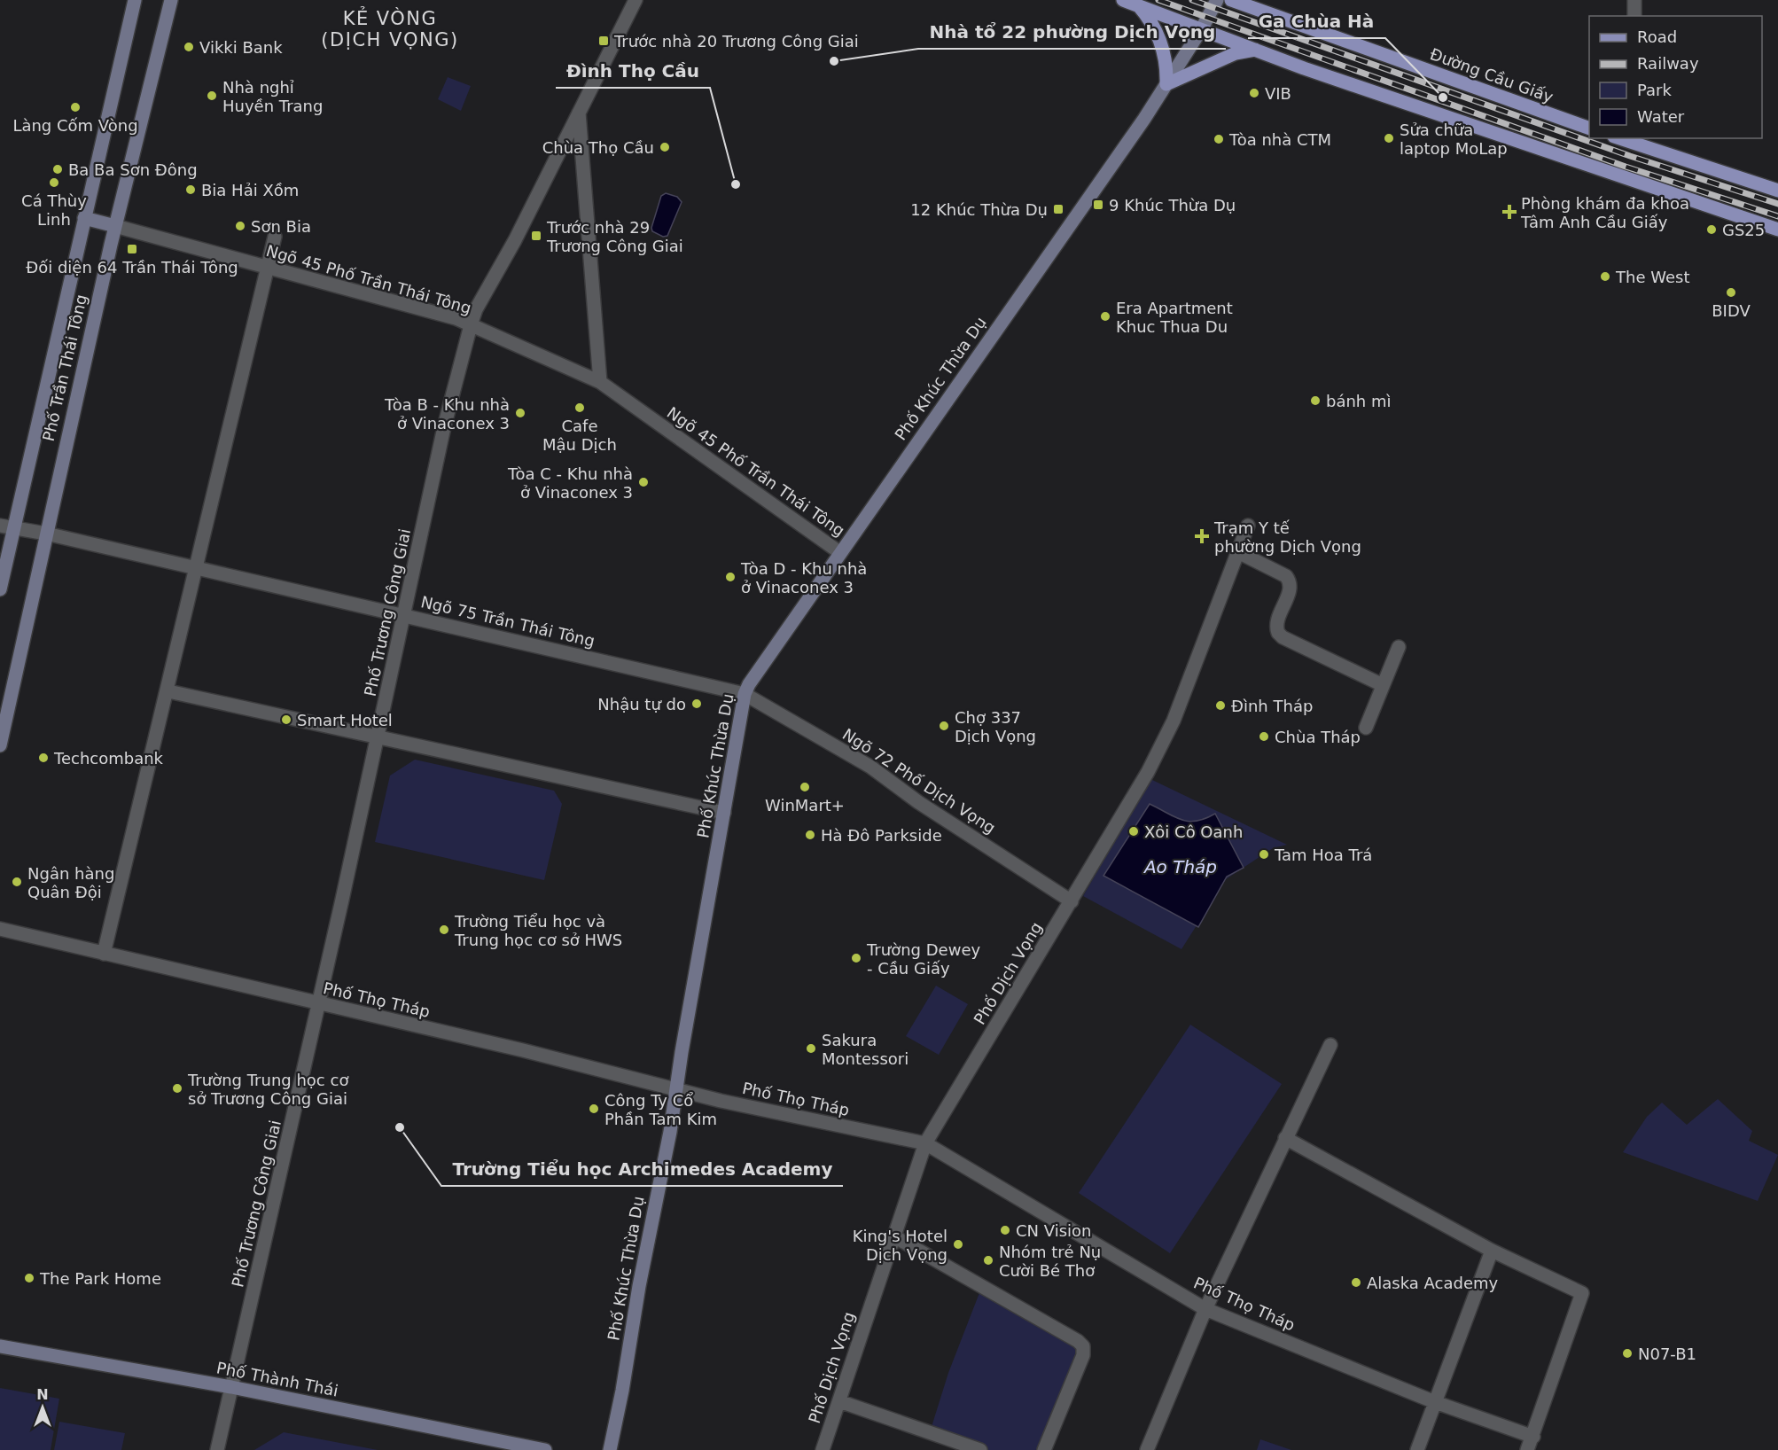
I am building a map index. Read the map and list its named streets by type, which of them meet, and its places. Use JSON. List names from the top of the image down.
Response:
{
  "streets": {
    "main road": ["Đường Cầu Giấy"],
    "street": [
      "Ngõ 45 Phố Trần Thái Tông",
      "Phố Trần Thái Tông",
      "Phố Khúc Thừa Dụ",
      "Phố Trương Công Giai",
      "Ngõ 75 Trần Thái Tông",
      "Ngõ 72 Phố Dịch Vọng",
      "Phố Dịch Vọng",
      "Phố Thọ Tháp",
      "Phố Thành Thái"
    ]
  },
  "crossings": [
    ["Ngõ 45 Phố Trần Thái Tông", "Phố Trần Thái Tông"],
    ["Ngõ 45 Phố Trần Thái Tông", "Phố Khúc Thừa Dụ"],
    ["Ngõ 45 Phố Trần Thái Tông", "Phố Trương Công Giai"],
    ["Phố Trần Thái Tông", "Ngõ 75 Trần Thái Tông"],
    ["Phố Khúc Thừa Dụ", "Ngõ 75 Trần Thái Tông"],
    ["Phố Khúc Thừa Dụ", "Ngõ 72 Phố Dịch Vọng"],
    ["Phố Khúc Thừa Dụ", "Phố Thọ Tháp"],
    ["Phố Trương Công Giai", "Ngõ 75 Trần Thái Tông"],
    ["Phố Trương Công Giai", "Phố Thọ Tháp"],
    ["Phố Trương Công Giai", "Phố Thành Thái"],
    ["Ngõ 75 Trần Thái Tông", "Ngõ 72 Phố Dịch Vọng"],
    ["Ngõ 72 Phố Dịch Vọng", "Phố Dịch Vọng"],
    ["Phố Dịch Vọng", "Phố Thọ Tháp"]
  ],
  "districts": ["KẺ VÒNG (DỊCH VỌNG)"],
  "water": ["Ao Tháp"],
  "places": {
    "transit": [
      "Trước nhà 20 Trương Công Giai",
      "9 Khúc Thừa Dụ",
      "12 Khúc Thừa Dụ",
      "Trước nhà 29 Trương Công Giai",
      "Đối diện 64 Trần Thái Tông"
    ],
    "other": [
      "Vikki Bank",
      "Nhà tổ 22 phường Dịch Vọng",
      "VIB",
      "Nhà nghỉ Huyền Trang",
      "Ga Chùa Hà",
      "Làng Cốm Vòng",
      "Sửa chữa laptop MoLap",
      "Tòa nhà CTM",
      "Chùa Thọ Cầu",
      "Ba Ba Sơn Đông",
      "Cá Thùy Linh",
      "Đình Thọ Cầu",
      "Bia Hải Xồm",
      "Sơn Bia",
      "GS25",
      "The West",
      "BIDV",
      "Era Apartment Khuc Thua Du",
      "bánh mì",
      "Cafe Mậu Dịch",
      "Tòa B - Khu nhà ở Vinaconex 3",
      "Tòa C - Khu nhà ở Vinaconex 3",
      "Tòa D - Khu nhà ở Vinaconex 3",
      "Nhậu tự do",
      "Đình Tháp",
      "Smart Hotel",
      "Chợ 337 Dịch Vọng",
      "Chùa Tháp",
      "Techcombank",
      "WinMart+",
      "Xôi Cô Oanh",
      "Hà Đô Parkside",
      "Tam Hoa Trá",
      "Ngân hàng Quân Đội",
      "Trường Tiểu học và Trung học cơ sở HWS",
      "Trường Dewey - Cầu Giấy",
      "Sakura Montessori",
      "Trường Trung học cơ sở Trương Công Giai",
      "Công Ty Cổ Phần Tam Kim",
      "Trường Tiểu học Archimedes Academy",
      "CN Vision",
      "King's Hotel Dịch Vọng",
      "Nhóm trẻ Nụ Cười Bé Thơ",
      "The Park Home",
      "Alaska Academy",
      "N07-B1"
    ],
    "health": ["Phòng khám đa khoa Tâm Anh Cầu Giấy", "Trạm Y tế phường Dịch Vọng"]
  },
  "legend": [
    "Road",
    "Railway",
    "Park",
    "Water"
  ],
  "north": "top"
}
